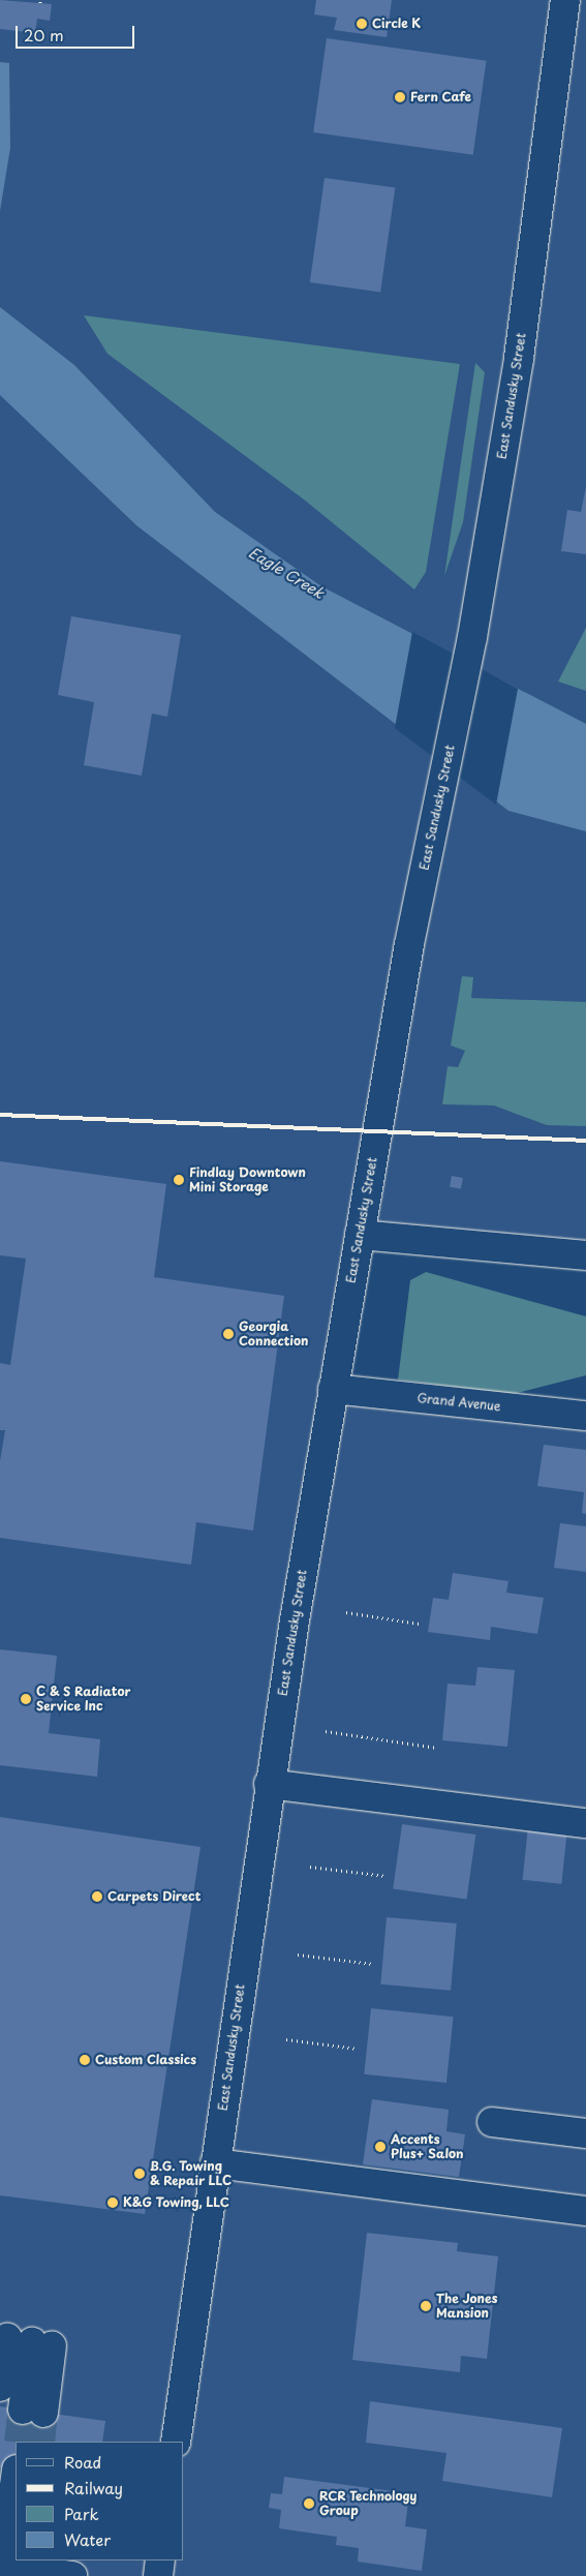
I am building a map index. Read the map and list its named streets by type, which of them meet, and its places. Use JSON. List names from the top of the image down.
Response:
{
  "streets": {
    "main road": ["East Sandusky Street", "Grand Avenue"]
  },
  "crossings": [
    ["East Sandusky Street", "Grand Avenue"]
  ],
  "water": ["Eagle Creek"],
  "places": [
    "Circle K",
    "Fern Cafe",
    "Findlay Downtown Mini Storage",
    "Georgia Connection",
    "C & S Radiator Service Inc",
    "Carpets Direct",
    "Custom Classics",
    "Accents Plus+ Salon",
    "B.G. Towing & Repair LLC",
    "K&G Towing, LLC",
    "The Jones Mansion",
    "RCR Technology Group"
  ],
  "legend": [
    "Road",
    "Railway",
    "Park",
    "Water"
  ],
  "scale_bar": "20 m"
}
